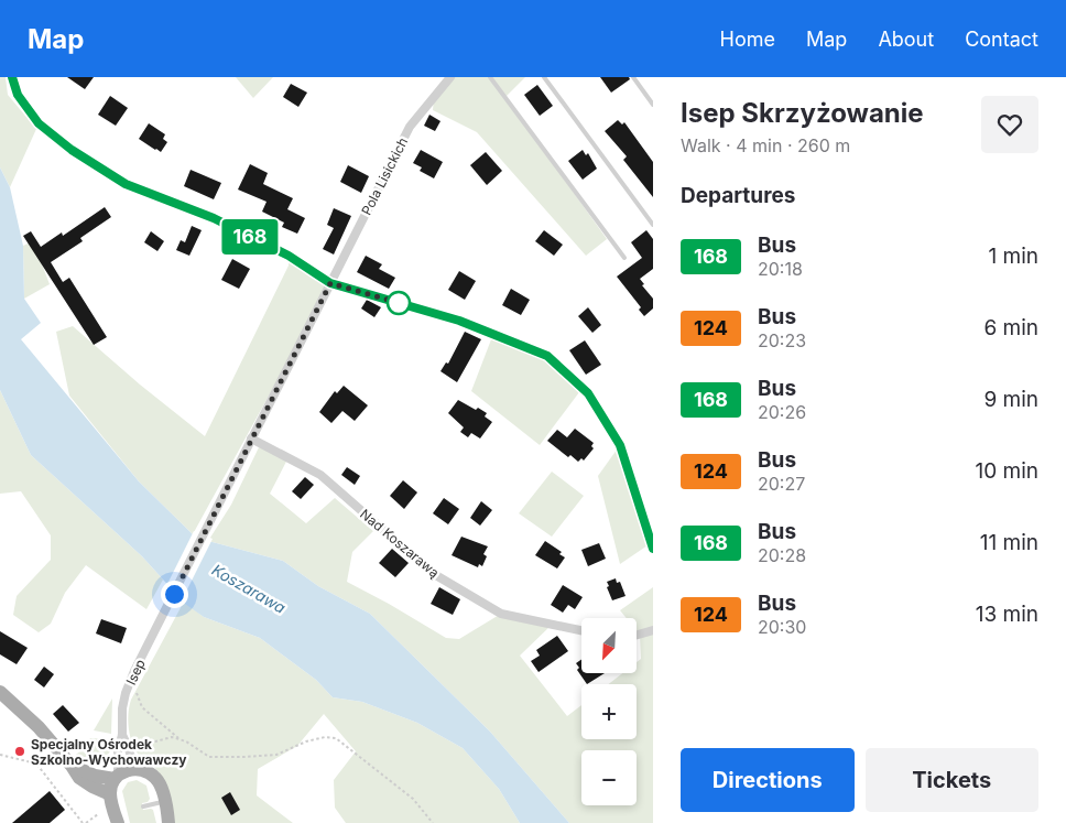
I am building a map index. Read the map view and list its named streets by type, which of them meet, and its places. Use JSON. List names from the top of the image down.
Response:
{
  "streets": {
    "street": ["Pola Lisickich", "Nad Koszarawą", "Isep"]
  },
  "crossings": [
    ["Nad Koszarawą", "Isep"]
  ],
  "water": ["Koszarawa"],
  "places": ["Specjalny Ośrodek Szkolno-Wychowawczy"],
  "lines": ["bus line 168"],
  "north": "bottom left",
  "page": {
    "header": "Map",
    "nav": [
      "Home",
      "Map",
      "About",
      "Contact"
    ],
    "on_map": "168",
    "heading": [
      ["Isep Skrzyżowanie", "Walk · 4 min · 260 m"],
      "Departures"
    ],
    "list": [
      {
        "mark": "168",
        "name": "Bus",
        "note": "20:18",
        "value": "1 min"
      },
      {
        "mark": "124",
        "name": "Bus",
        "note": "20:23",
        "value": "6 min"
      },
      {
        "mark": "168",
        "name": "Bus",
        "note": "20:26",
        "value": "9 min"
      },
      {
        "mark": "124",
        "name": "Bus",
        "note": "20:27",
        "value": "10 min"
      },
      {
        "mark": "168",
        "name": "Bus",
        "note": "20:28",
        "value": "11 min"
      },
      {
        "mark": "124",
        "name": "Bus",
        "note": "20:30",
        "value": "13 min"
      }
    ],
    "map_buttons": ["+", "−"],
    "buttons": ["Directions", "Tickets"]
  }
}
